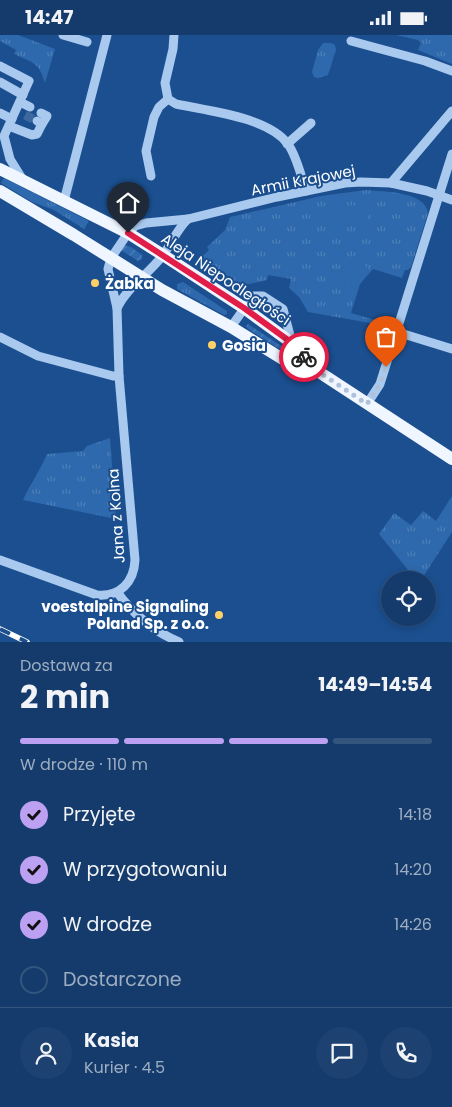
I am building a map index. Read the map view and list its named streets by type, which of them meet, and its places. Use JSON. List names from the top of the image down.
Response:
{
  "streets": {
    "main road": ["Aleja Niepodległości"],
    "street": ["Armii Krajowej", "Jana z Kolna"]
  },
  "crossings": [
    ["Armii Krajowej", "Aleja Niepodległości"],
    ["Aleja Niepodległości", "Jana z Kolna"]
  ],
  "places": ["Żabka", "Gosia", "voestalpine Signaling Poland Sp. z o.o."],
  "page": {
    "status": "14:47",
    "heading": ["2 min", "Dostawa za", "14:49–14:54"],
    "panel": ["Kasia", "Kurier · 4.5"],
    "bar": "W drodze · 110 m",
    "list": [
      ["Przyjęte", "14:18"],
      ["W przygotowaniu", "14:20"],
      ["W drodze", "14:26"],
      "Dostarczone"
    ]
  }
}
